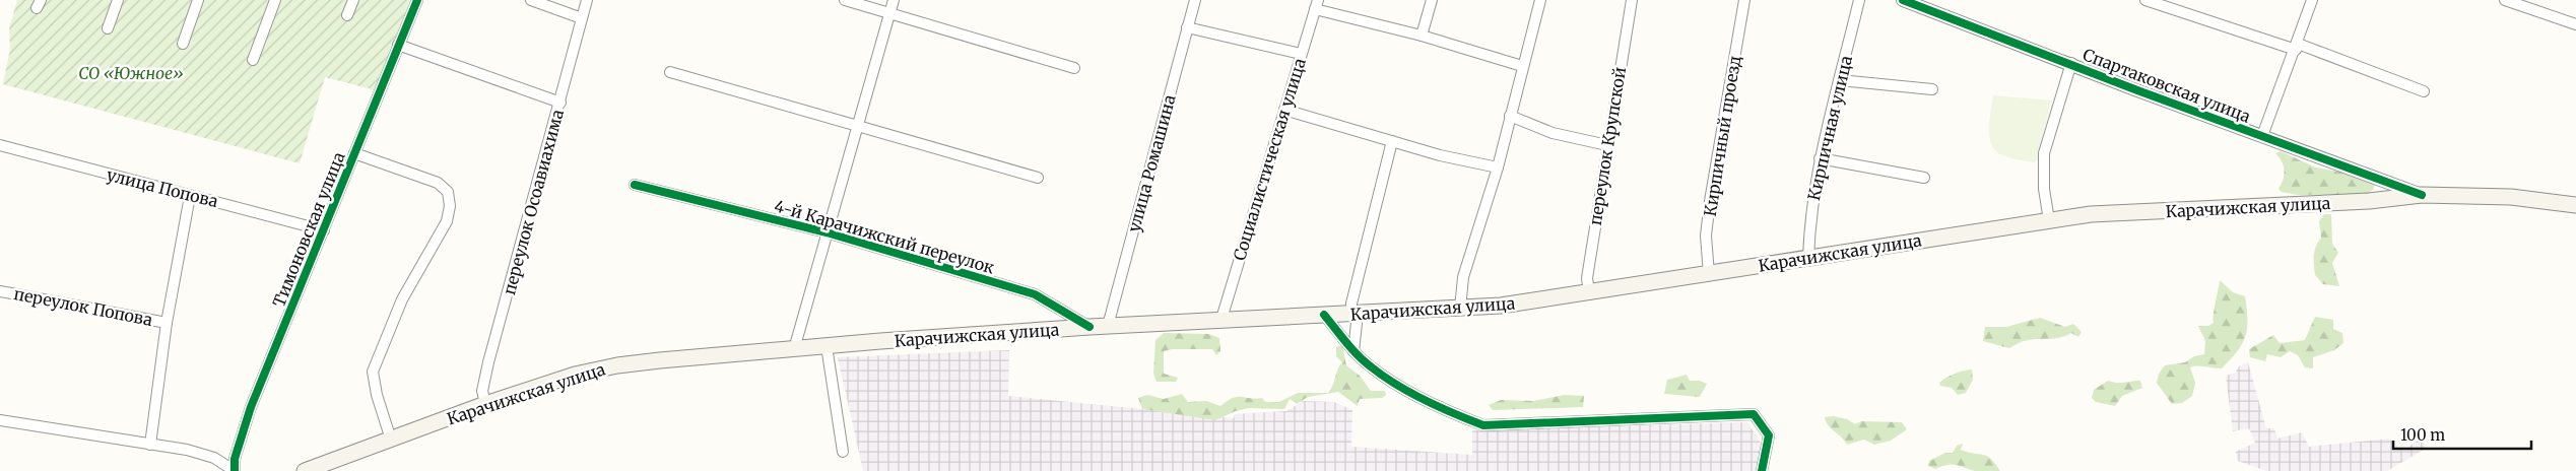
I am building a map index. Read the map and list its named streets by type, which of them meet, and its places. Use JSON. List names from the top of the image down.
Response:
{
  "streets": {
    "main road": ["Спартаковская улица", "Карачижская улица"],
    "street": [
      "Кирпичная улица",
      "Кирпичный проезд",
      "переулок Крупской",
      "Социалистическая улица",
      "улица Ромашина",
      "улица Попова",
      "переулок Осоавиахима",
      "Тимоновская улица",
      "4-й Карачижский переулок",
      "переулок Попова"
    ]
  },
  "crossings": [
    ["Спартаковская улица", "Карачижская улица"],
    ["Кирпичная улица", "Карачижская улица"],
    ["Кирпичный проезд", "Карачижская улица"],
    ["переулок Крупской", "Карачижская улица"],
    ["Социалистическая улица", "Карачижская улица"],
    ["улица Ромашина", "Карачижская улица"],
    ["улица Попова", "Тимоновская улица"],
    ["переулок Осоавиахима", "Карачижская улица"],
    ["Карачижская улица", "4-й Карачижский переулок"]
  ],
  "parks": ["СО «Южное»"],
  "scale_bar": "100 m"
}
